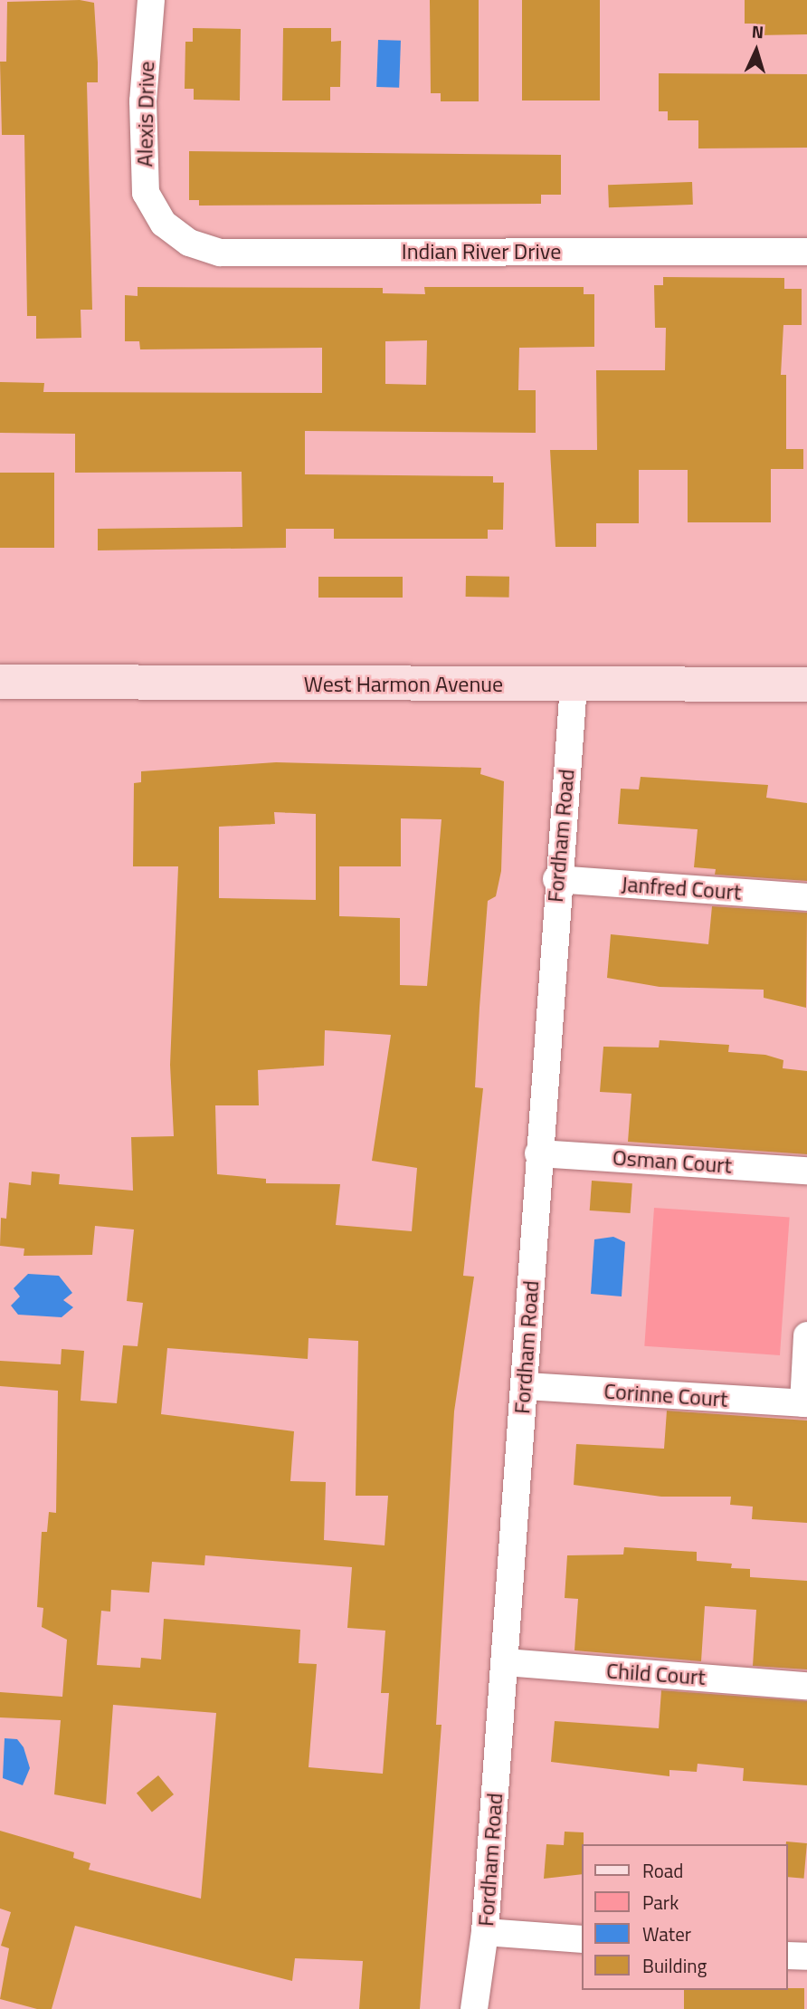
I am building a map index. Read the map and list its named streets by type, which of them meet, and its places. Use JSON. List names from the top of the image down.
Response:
{
  "streets": {
    "main road": ["West Harmon Avenue"],
    "street": [
      "Alexis Drive",
      "Indian River Drive",
      "Fordham Road",
      "Janfred Court",
      "Osman Court",
      "Corinne Court",
      "Child Court"
    ]
  },
  "crossings": [
    ["Alexis Drive", "Indian River Drive"],
    ["West Harmon Avenue", "Fordham Road"],
    ["Fordham Road", "Janfred Court"],
    ["Fordham Road", "Osman Court"],
    ["Fordham Road", "Corinne Court"],
    ["Fordham Road", "Child Court"]
  ],
  "legend": [
    "Road",
    "Park",
    "Water",
    "Building"
  ],
  "north": "top"
}
